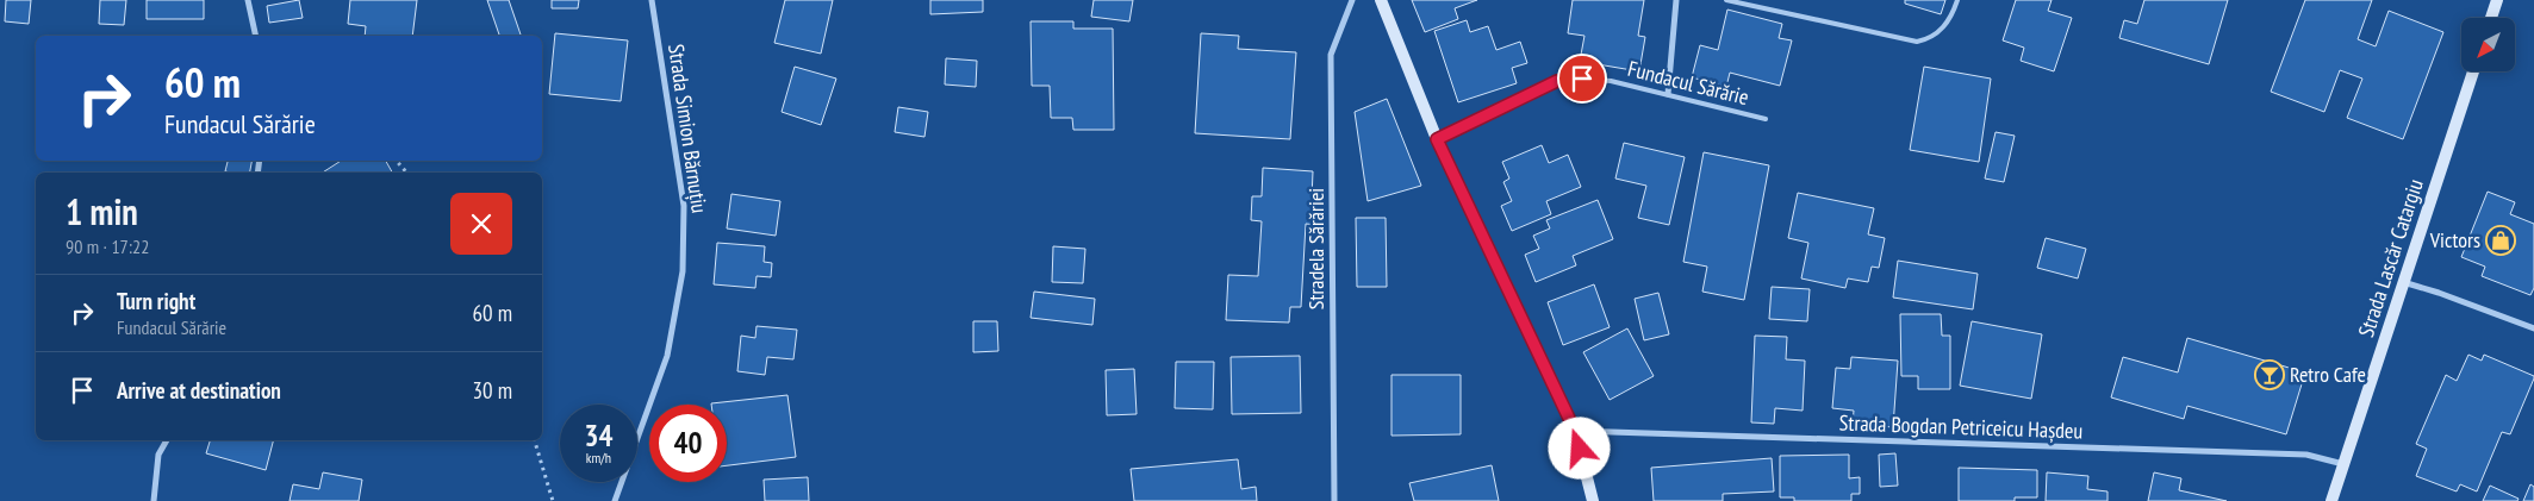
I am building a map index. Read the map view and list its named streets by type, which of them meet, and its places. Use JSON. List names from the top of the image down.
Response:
{
  "streets": {
    "street": [
      "Strada Simion Bărnuțiu",
      "Stradela Sărăriei",
      "Strada Lascăr Catargiu",
      "Strada Bogdan Petriceicu Hașdeu"
    ],
    "lane": ["Fundacul Sărărie"]
  },
  "crossings": [
    ["Strada Lascăr Catargiu", "Strada Bogdan Petriceicu Hașdeu"]
  ],
  "places": {
    "shop": ["Victors"],
    "bar": ["Retro Cafe"]
  },
  "north": "bottom left",
  "page": {
    "turn": ["60 m", "Fundacul Sărărie"],
    "heading": ["1 min", "90 m · 17:22"],
    "list": [
      {
        "name": "Turn right",
        "note": "Fundacul Sărărie",
        "value": "60 m"
      },
      {
        "name": "Arrive at destination",
        "value": "30 m"
      }
    ],
    "speed": "34 km/h",
    "limit": "40"
  }
}
